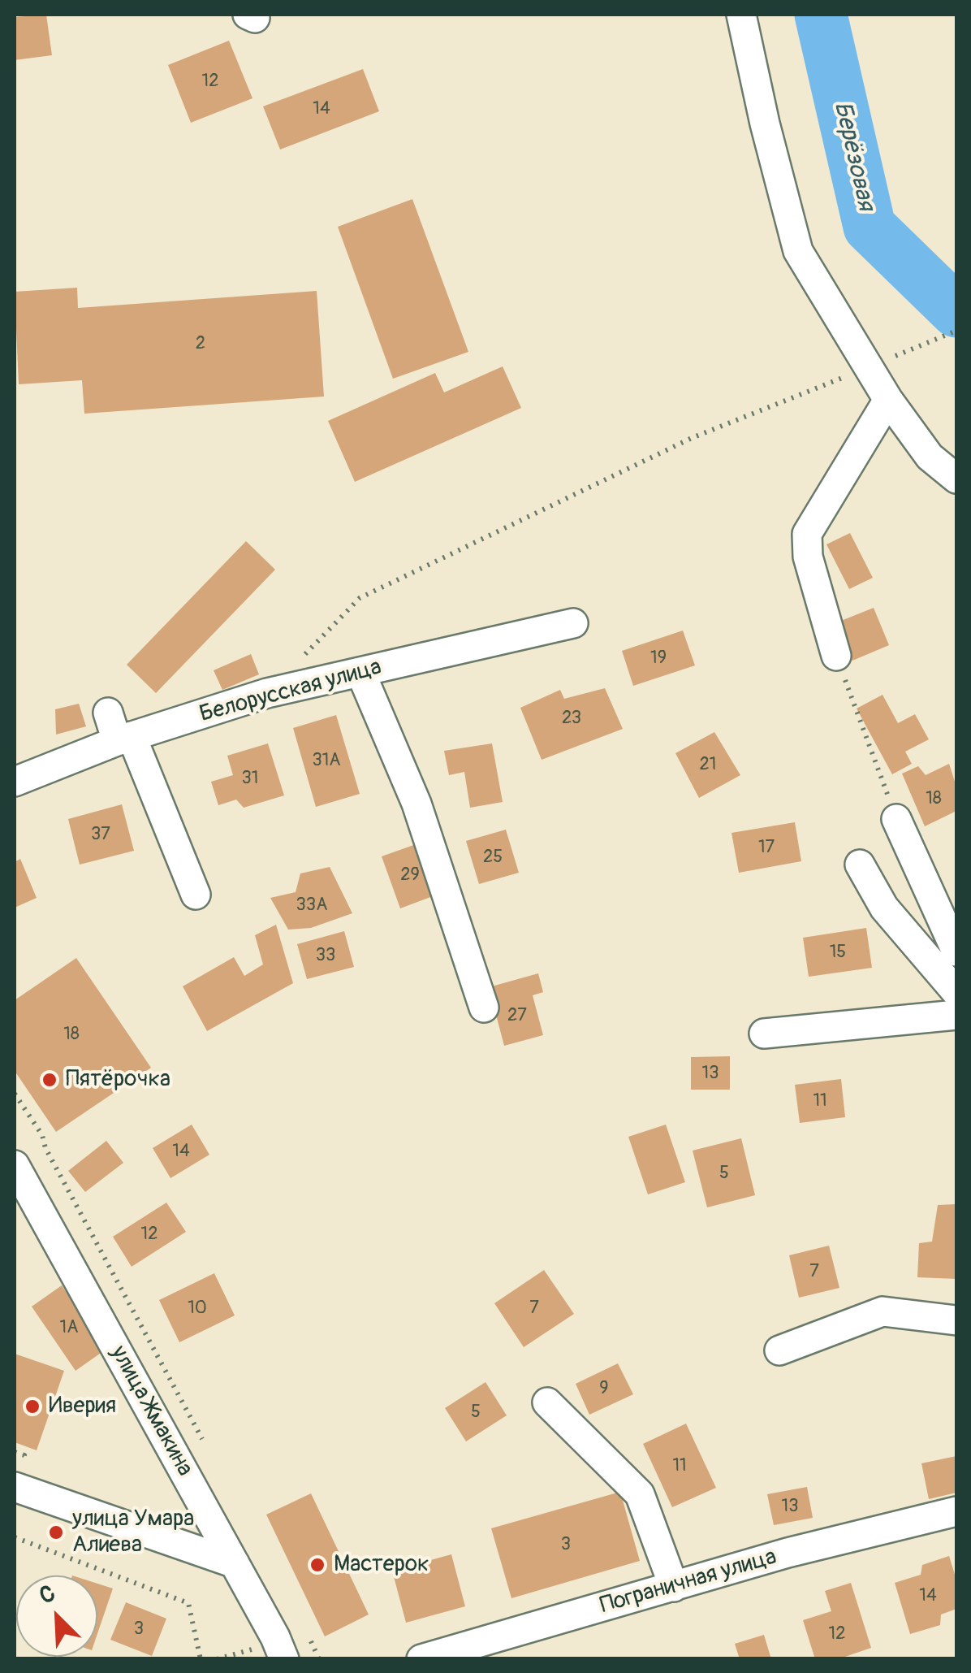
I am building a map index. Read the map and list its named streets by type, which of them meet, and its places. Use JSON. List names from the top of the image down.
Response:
{
  "streets": {
    "street": ["Белорусская улица", "улица Жмакина", "Пограничная улица"]
  },
  "water": ["Берёзовая"],
  "places": [
    "Пятёрочка",
    "Иверия",
    "улица Умара Алиева",
    "Мастерок"
  ],
  "house_numbers": [
    "12",
    "14",
    "2",
    "19",
    "23",
    "31А",
    "21",
    "31",
    "18",
    "37",
    "17",
    "25",
    "29",
    "33А",
    "15",
    "33",
    "27",
    "18",
    "13",
    "11",
    "14",
    "5",
    "12",
    "7",
    "10",
    "7",
    "1А",
    "9",
    "5",
    "11",
    "13",
    "3",
    "14",
    "3",
    "12"
  ],
  "north": "top left"
}
